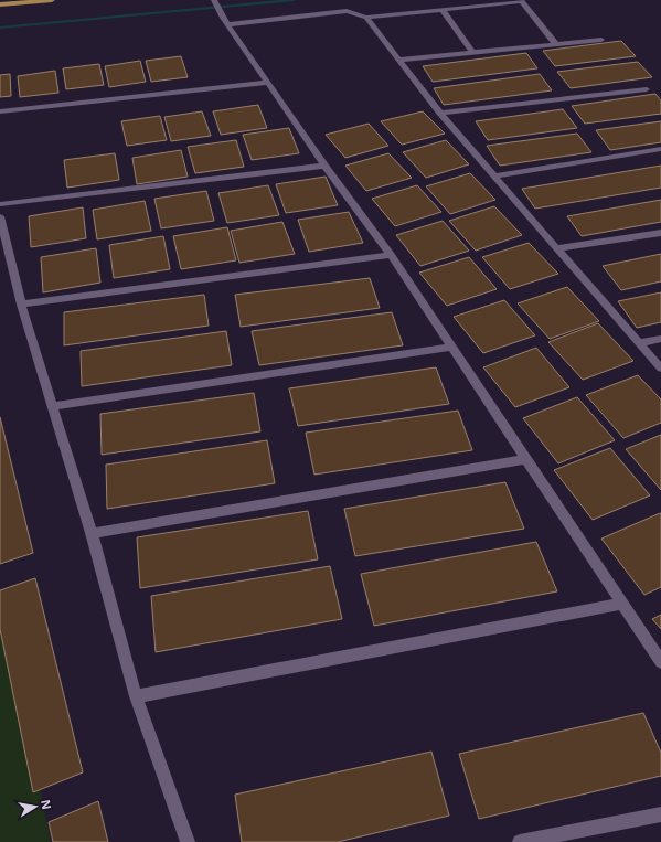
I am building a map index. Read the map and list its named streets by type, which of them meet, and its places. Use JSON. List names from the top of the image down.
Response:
{
  "north": "right"
}
